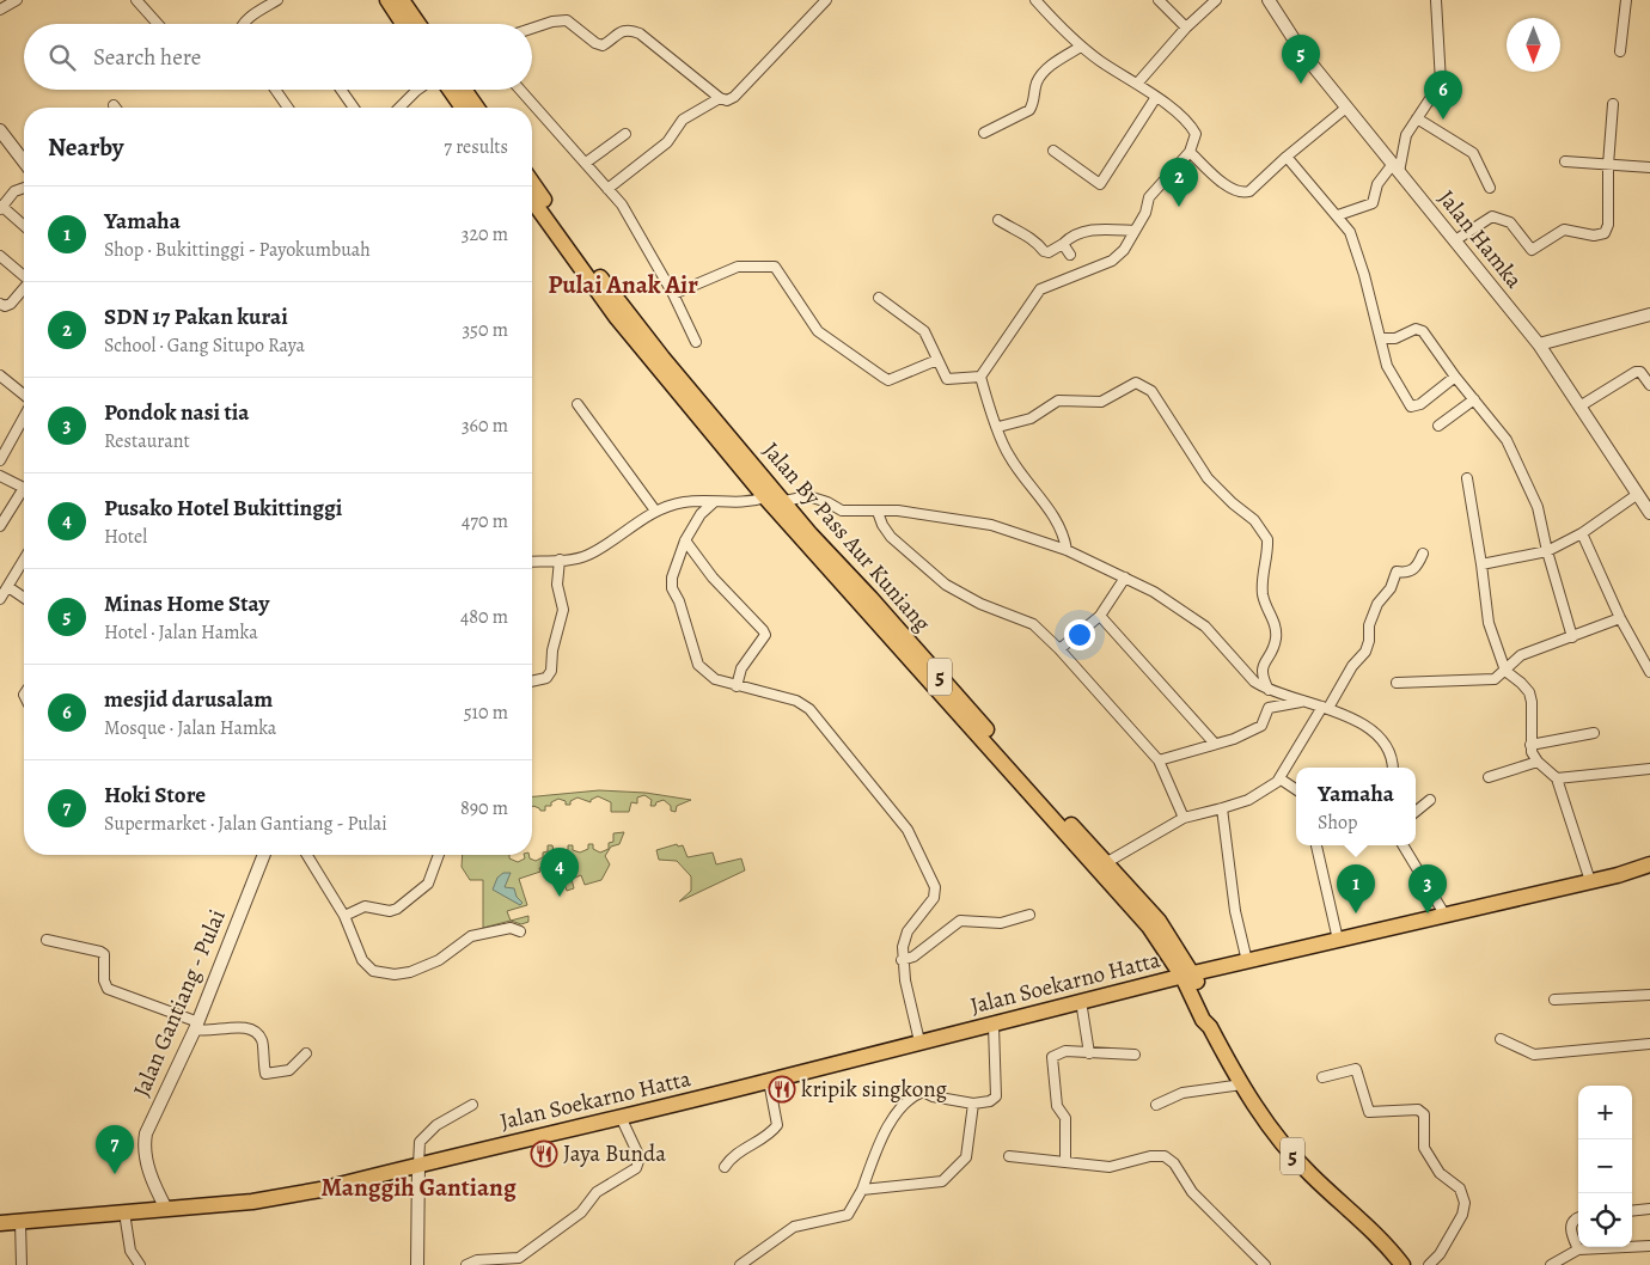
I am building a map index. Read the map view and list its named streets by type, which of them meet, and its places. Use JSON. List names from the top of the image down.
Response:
{
  "streets": {
    "main road": ["Jalan By Pass Aur Kuniang", "5", "Jalan Soekarno Hatta"],
    "street": ["Jalan Hamka", "Jalan Gantiang - Pulai"]
  },
  "crossings": [
    ["Jalan By Pass Aur Kuniang", "5"],
    ["Jalan By Pass Aur Kuniang", "Jalan Soekarno Hatta"],
    ["5", "Jalan Soekarno Hatta"],
    ["Jalan Soekarno Hatta", "Jalan Gantiang - Pulai"]
  ],
  "districts": ["Pulai Anak Air", "Manggih Gantiang"],
  "places": {
    "restaurant": ["kripik singkong", "Jaya Bunda"]
  },
  "north": "bottom",
  "page": {
    "search": "Search here",
    "pins": [
      "5",
      "6",
      "2",
      "4",
      "1",
      "3",
      "7"
    ],
    "heading": ["Nearby", "7 results"],
    "list": [
      {
        "mark": "1",
        "name": "Yamaha",
        "note": "Shop · Bukittinggi - Payokumbuah",
        "value": "320 m"
      },
      {
        "mark": "2",
        "name": "SDN 17 Pakan kurai",
        "note": "School · Gang Situpo Raya",
        "value": "350 m"
      },
      {
        "mark": "3",
        "name": "Pondok nasi tia",
        "note": "Restaurant",
        "value": "360 m"
      },
      {
        "mark": "4",
        "name": "Pusako Hotel Bukittinggi",
        "note": "Hotel",
        "value": "470 m"
      },
      {
        "mark": "5",
        "name": "Minas Home Stay",
        "note": "Hotel · Jalan Hamka",
        "value": "480 m"
      },
      {
        "mark": "6",
        "name": "mesjid darusalam",
        "note": "Mosque · Jalan Hamka",
        "value": "510 m"
      },
      {
        "mark": "7",
        "name": "Hoki Store",
        "note": "Supermarket · Jalan Gantiang - Pulai",
        "value": "890 m"
      }
    ],
    "popup": ["Yamaha", "Shop"],
    "map_buttons": ["+", "−"]
  }
}
